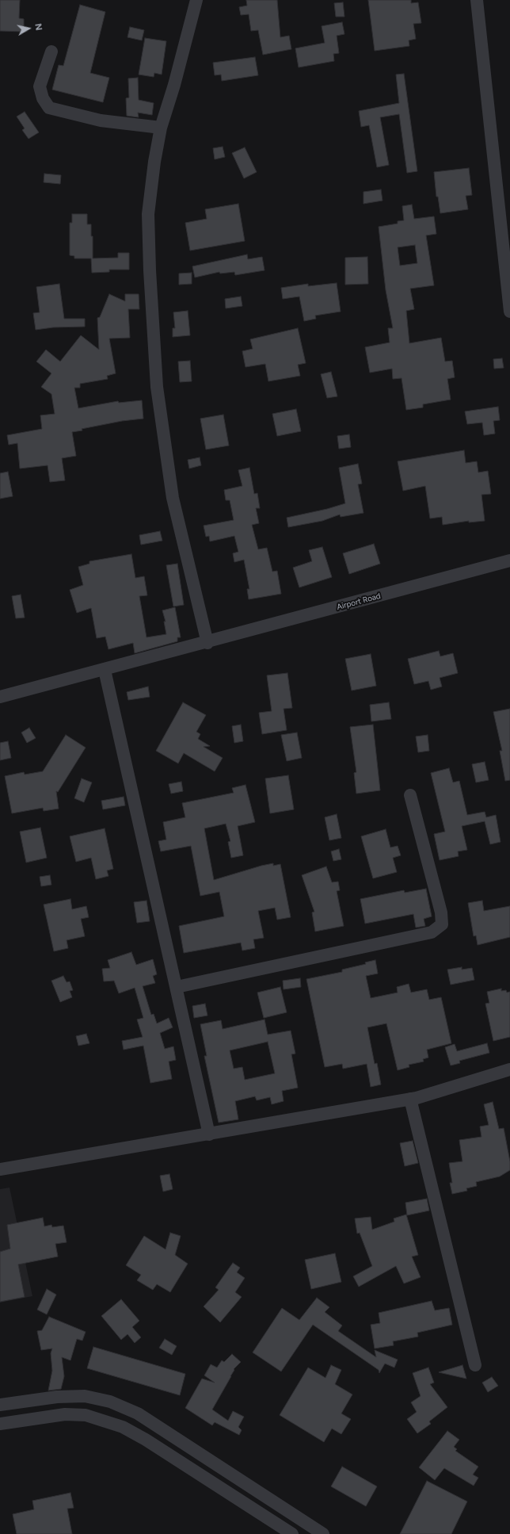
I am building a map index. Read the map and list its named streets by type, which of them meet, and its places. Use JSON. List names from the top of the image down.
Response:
{
  "streets": {
    "street": ["Airport Road"]
  },
  "north": "right"
}
